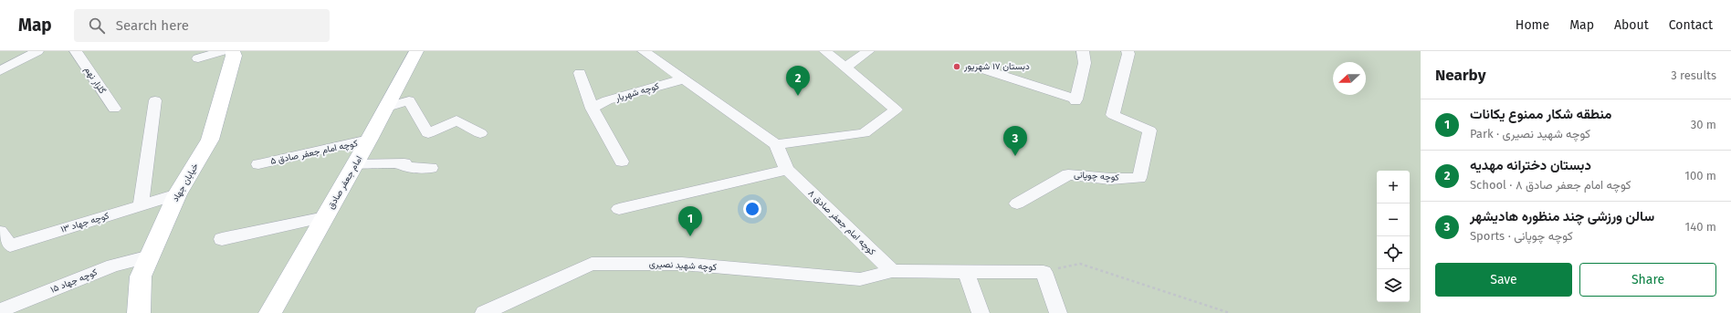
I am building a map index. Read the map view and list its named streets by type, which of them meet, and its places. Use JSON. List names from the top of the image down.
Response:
{
  "streets": {
    "main road": ["خیابان جهاد", "امام جعفر صادق"],
    "street": [
      "گلزار نهم",
      "کوچه شهریار",
      "کوچه امام جعفر صادق ۵",
      "کوچه چوپانی",
      "کوچه جهاد ۱۳",
      "کوچه امام جعفر صادق ۸",
      "کوچه شهید نصیری",
      "کوچه جهاد ۱۵"
    ]
  },
  "crossings": [
    ["کوچه امام جعفر صادق ۵", "امام جعفر صادق"],
    ["خیابان جهاد", "کوچه جهاد ۱۳"],
    ["خیابان جهاد", "کوچه جهاد ۱۵"],
    ["کوچه امام جعفر صادق ۸", "کوچه شهید نصیری"]
  ],
  "places": ["دبستان ۱۷ شهریور"],
  "north": "left",
  "page": {
    "header": "Map",
    "search": "Search here",
    "nav": [
      "Home",
      "Map",
      "About",
      "Contact"
    ],
    "heading": ["Nearby", "3 results"],
    "pins": ["2", "3", "1"],
    "list": [
      {
        "mark": "1",
        "name": "منطقه شکار ممنوع یکانات",
        "note": "Park · کوچه شهید نصیری",
        "value": "30 m"
      },
      {
        "mark": "2",
        "name": "دبستان دخترانه مهدیه",
        "note": "School · کوچه امام جعفر صادق ۸",
        "value": "100 m"
      },
      {
        "mark": "3",
        "name": "سالن ورزشی چند منظوره هادیشهر",
        "note": "Sports · کوچه چوپانی",
        "value": "140 m"
      }
    ],
    "map_buttons": ["+", "−"],
    "buttons": ["Save", "Share"]
  }
}
